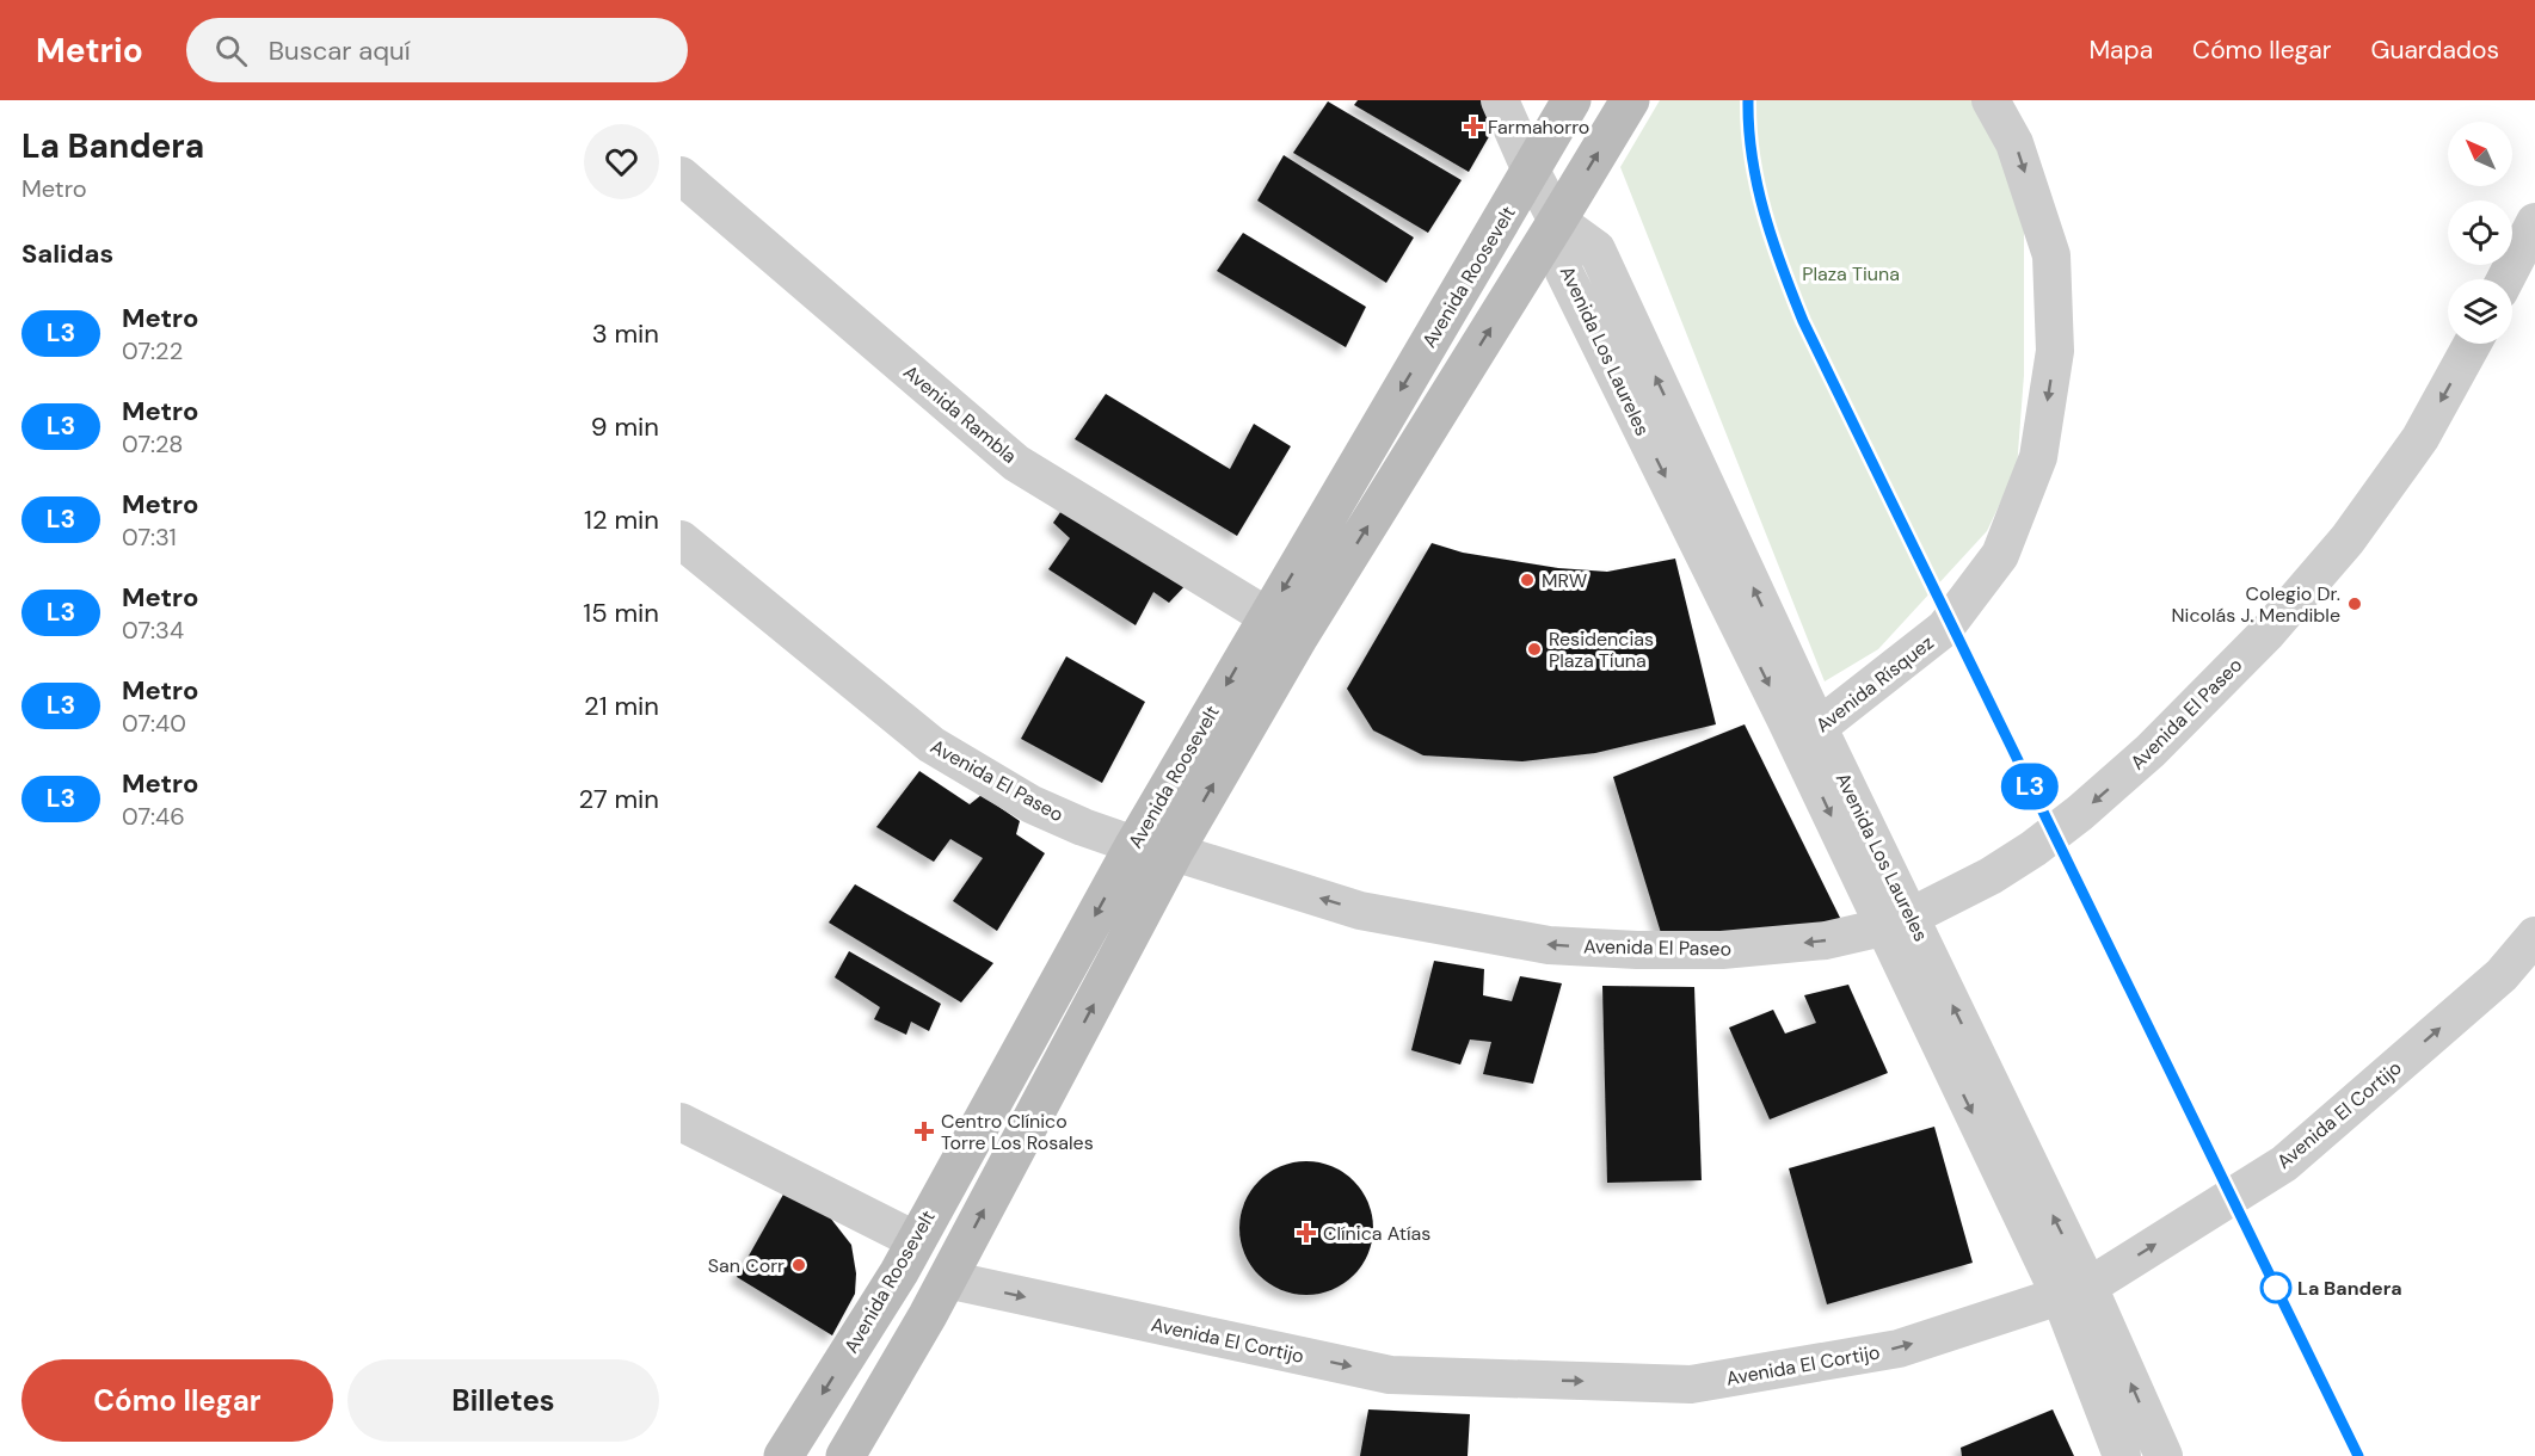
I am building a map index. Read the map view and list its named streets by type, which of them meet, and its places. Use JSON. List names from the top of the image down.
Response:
{
  "streets": {
    "street": [
      "Avenida Roosevelt",
      "Avenida Los Laureles",
      "Avenida Rambla",
      "Avenida Rísquez",
      "Avenida El Paseo",
      "Avenida El Cortijo"
    ]
  },
  "crossings": [
    ["Avenida Roosevelt", "Avenida Los Laureles"],
    ["Avenida Roosevelt", "Avenida Rambla"],
    ["Avenida Roosevelt", "Avenida El Paseo"],
    ["Avenida Roosevelt", "Avenida El Cortijo"],
    ["Avenida Los Laureles", "Avenida Rísquez"],
    ["Avenida Los Laureles", "Avenida El Paseo"],
    ["Avenida Los Laureles", "Avenida El Cortijo"]
  ],
  "one_way": ["Avenida Rísquez", "Avenida El Paseo", "Avenida El Cortijo"],
  "parks": ["Plaza Tiuna"],
  "places": {
    "health": ["Farmahorro", "Centro Clínico Torre Los Rosales", "Clínica Atías"],
    "other": [
      "MRW",
      "Colegio Dr. Nicolás J. Mendible",
      "Residencias Plaza Tiuna",
      "San Corr",
      "La Bandera"
    ]
  },
  "lines": ["metro line L3"],
  "north": "top left",
  "page": {
    "header": "Metrio",
    "search": "Buscar aquí",
    "nav": ["Mapa", "Cómo llegar", "Guardados"],
    "heading": [
      ["La Bandera", "Metro"],
      "Salidas"
    ],
    "on_map": "L3",
    "list": [
      {
        "mark": "L3",
        "name": "Metro",
        "note": "07:22",
        "value": "3 min"
      },
      {
        "mark": "L3",
        "name": "Metro",
        "note": "07:28",
        "value": "9 min"
      },
      {
        "mark": "L3",
        "name": "Metro",
        "note": "07:31",
        "value": "12 min"
      },
      {
        "mark": "L3",
        "name": "Metro",
        "note": "07:34",
        "value": "15 min"
      },
      {
        "mark": "L3",
        "name": "Metro",
        "note": "07:40",
        "value": "21 min"
      },
      {
        "mark": "L3",
        "name": "Metro",
        "note": "07:46",
        "value": "27 min"
      }
    ],
    "buttons": ["Cómo llegar", "Billetes"]
  }
}
